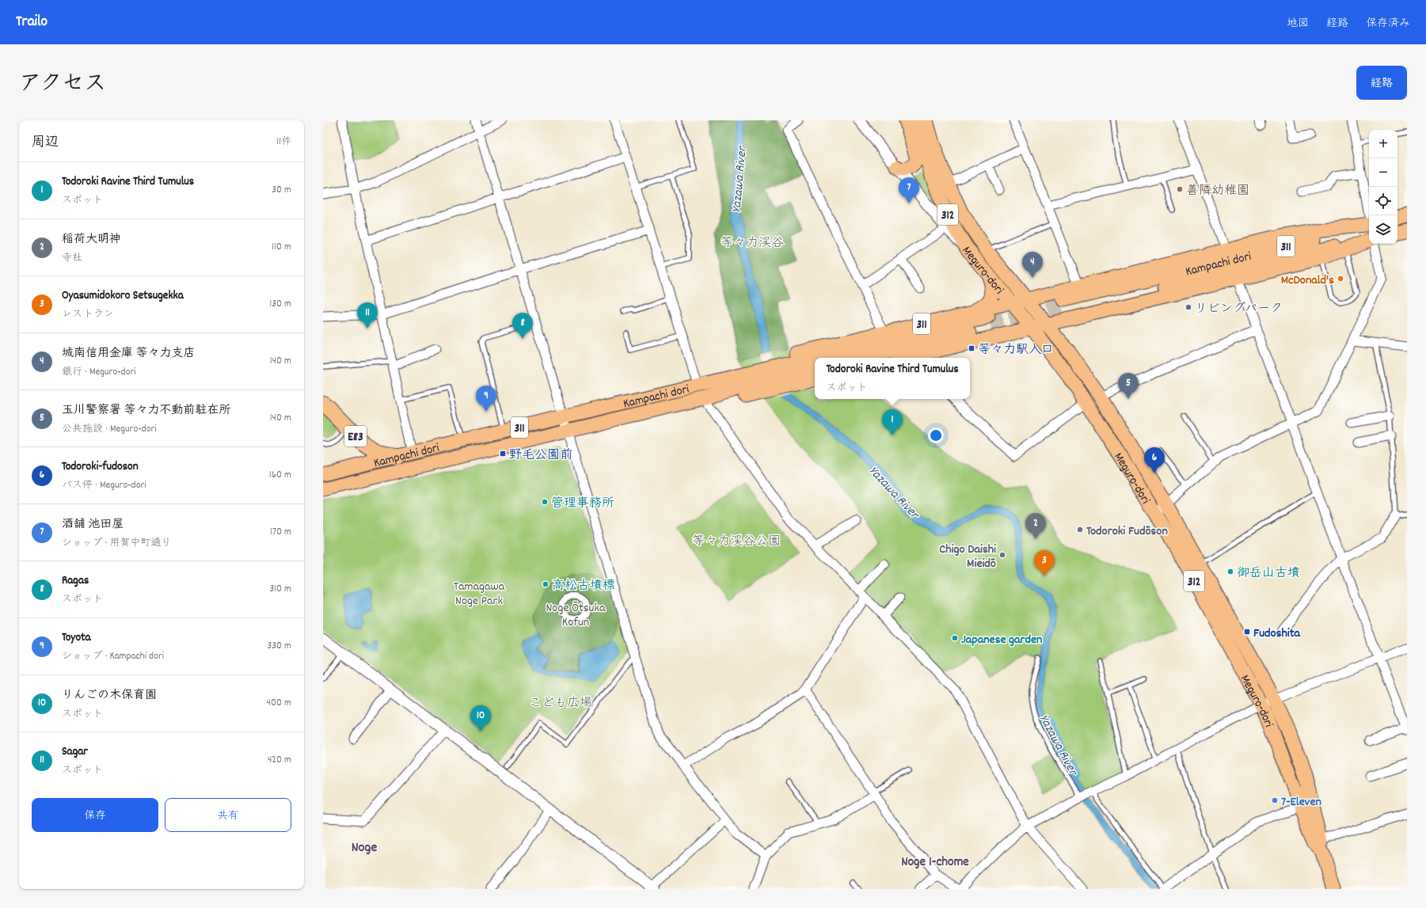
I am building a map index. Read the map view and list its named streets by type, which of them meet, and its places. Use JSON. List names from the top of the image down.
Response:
{
  "streets": {
    "highway": ["E83"],
    "main road": [
      "312",
      "311",
      "Kampachi dori",
      "Meguro-dori"
    ]
  },
  "crossings": [
    ["311", "Kampachi dori"],
    ["311", "Meguro-dori"],
    ["Kampachi dori", "E83"]
  ],
  "districts": ["Noge", "Noge 1-chome"],
  "water": ["Yazawa River"],
  "parks": [
    "等々力渓谷",
    "等々力渓谷公園",
    "Tamagawa Noge Park",
    "Noge Ōtsuka Kofun",
    "こども広場"
  ],
  "places": {
    "other": [
      "善隣幼稚園",
      "McDonald's",
      "リビングパーク",
      "管理事務所",
      "Todoroki Fudōson",
      "Chigo Daishi Mieidō",
      "御岳山古墳",
      "高松古墳標",
      "Japanese garden",
      "7-Eleven"
    ],
    "transit": ["等々力駅入口", "野毛公園前", "Fudoshita"]
  },
  "page": {
    "header": "Trailo",
    "nav": ["地図", "経路", "保存済み"],
    "title": "アクセス",
    "buttons": [
      "経路",
      ["保存", "共有"]
    ],
    "heading": ["周辺", "11件"],
    "map_buttons": ["+", "−"],
    "list": [
      {
        "mark": "1",
        "name": "Todoroki Ravine Third Tumulus",
        "note": "スポット",
        "value": "30 m"
      },
      {
        "mark": "2",
        "name": "稲荷大明神",
        "note": "寺社",
        "value": "110 m"
      },
      {
        "mark": "3",
        "name": "Oyasumidokoro Setsugekka",
        "note": "レストラン",
        "value": "130 m"
      },
      {
        "mark": "4",
        "name": "城南信用金庫 等々力支店",
        "note": "銀行 · Meguro-dori",
        "value": "140 m"
      },
      {
        "mark": "5",
        "name": "玉川警察署 等々力不動前駐在所",
        "note": "公共施設 · Meguro-dori",
        "value": "140 m"
      },
      {
        "mark": "6",
        "name": "Todoroki-fudoson",
        "note": "バス停 · Meguro-dori",
        "value": "160 m"
      },
      {
        "mark": "7",
        "name": "酒舗 池田屋",
        "note": "ショップ · 用賀中町通り",
        "value": "170 m"
      },
      {
        "mark": "8",
        "name": "Ragas",
        "note": "スポット",
        "value": "310 m"
      },
      {
        "mark": "9",
        "name": "Toyota",
        "note": "ショップ · Kampachi dori",
        "value": "330 m"
      },
      {
        "mark": "10",
        "name": "りんごの木保育園",
        "note": "スポット",
        "value": "400 m"
      },
      {
        "mark": "11",
        "name": "Sagar",
        "note": "スポット",
        "value": "420 m"
      }
    ],
    "pins": [
      "7",
      "4",
      "11",
      "8",
      "5",
      "9",
      "1",
      "6",
      "2",
      "3",
      "10"
    ],
    "popup": ["Todoroki Ravine Third Tumulus", "スポット"]
  }
}
